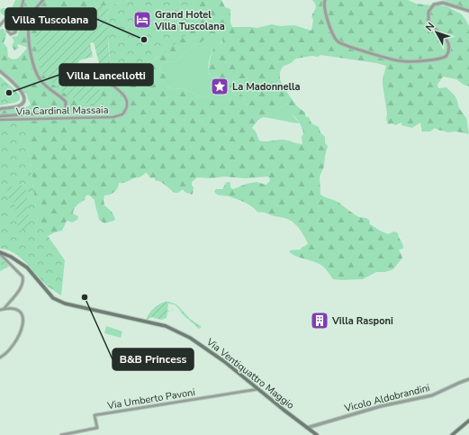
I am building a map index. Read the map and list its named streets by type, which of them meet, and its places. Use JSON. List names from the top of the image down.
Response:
{
  "streets": {
    "main road": ["Via Ventiquattro Maggio"],
    "street": ["Via Cardinal Massaia", "Vicolo Aldobrandini", "Via Umberto Pavoni"]
  },
  "crossings": [
    ["Via Ventiquattro Maggio", "Vicolo Aldobrandini"],
    ["Via Ventiquattro Maggio", "Via Umberto Pavoni"]
  ],
  "places": {
    "hotel": ["Grand Hotel Villa Tuscolana"],
    "other": ["Villa Tuscolana", "Villa Lancellotti", "B&B Princess"],
    "place": ["La Madonnella"],
    "building": ["Villa Rasponi"]
  },
  "north": "top left"
}
